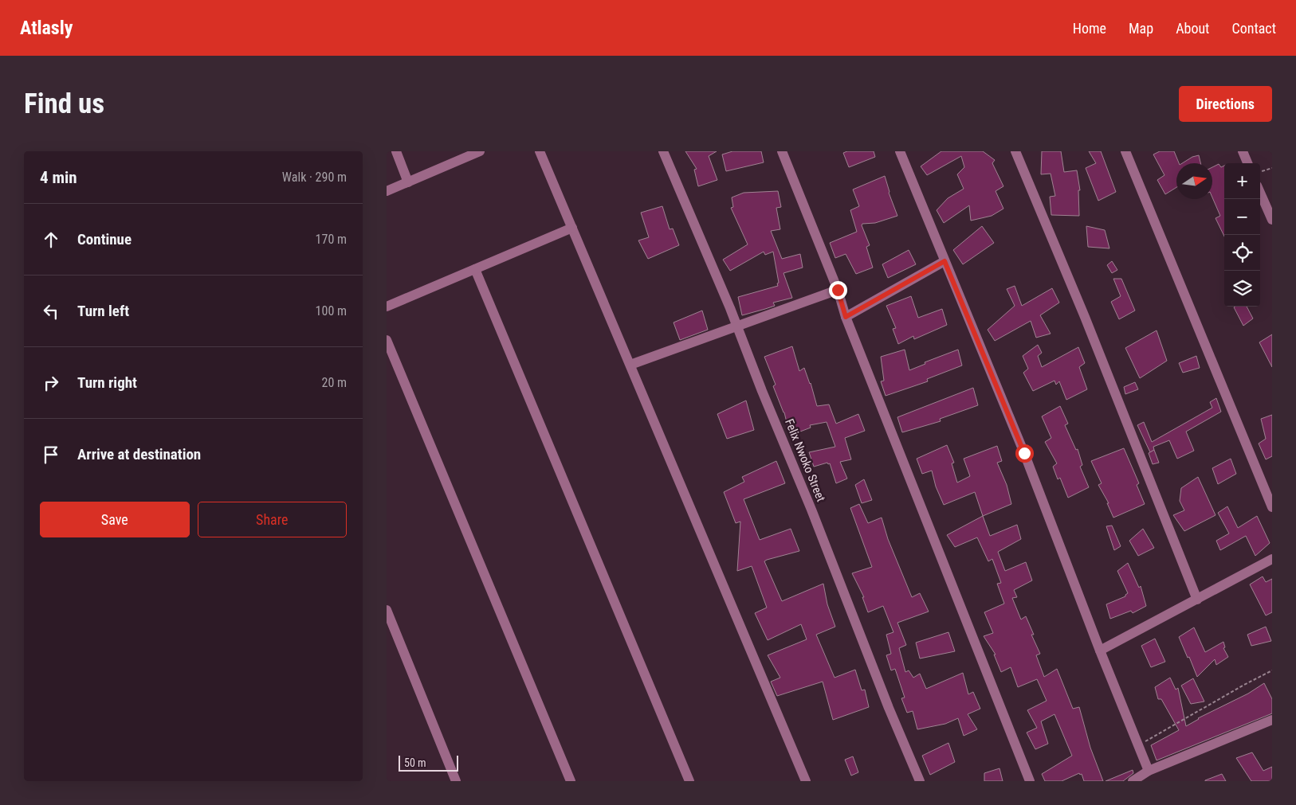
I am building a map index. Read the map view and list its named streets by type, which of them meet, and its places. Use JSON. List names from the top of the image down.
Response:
{
  "streets": {
    "street": ["Felix Nwoko Street"]
  },
  "scale_bar": "50 m",
  "north": "right",
  "page": {
    "header": "Atlasly",
    "nav": [
      "Home",
      "Map",
      "About",
      "Contact"
    ],
    "buttons": [
      "Directions",
      ["Save", "Share"]
    ],
    "title": "Find us",
    "heading": ["4 min", "Walk · 290 m"],
    "map_buttons": ["+", "−"],
    "list": [
      ["Continue", "170 m"],
      ["Turn left", "100 m"],
      ["Turn right", "20 m"],
      "Arrive at destination"
    ],
    "scale": "50 m"
  }
}
